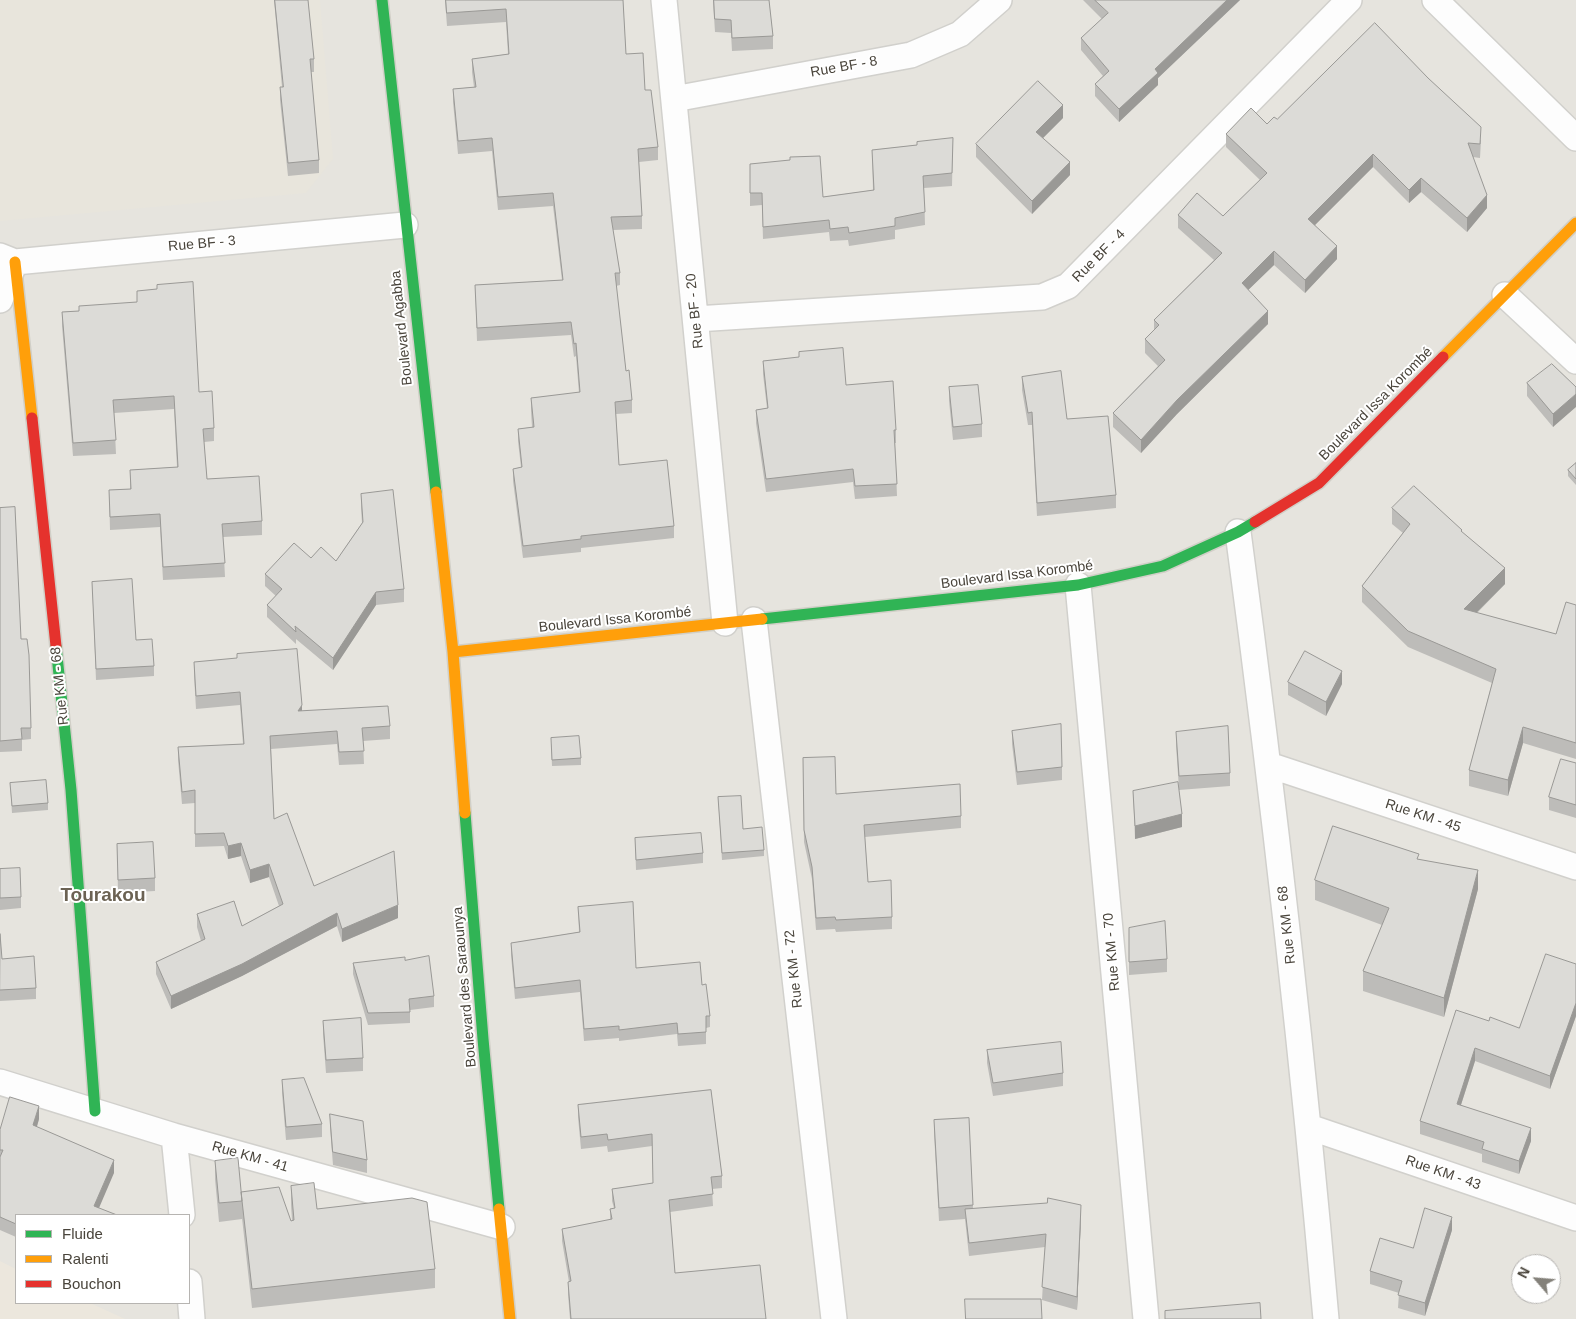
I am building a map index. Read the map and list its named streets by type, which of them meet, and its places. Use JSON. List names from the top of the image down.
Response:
{
  "streets": {
    "street": [
      "Rue BF - 8",
      "Rue BF - 3",
      "Rue BF - 4",
      "Rue BF - 20",
      "Boulevard Agabba",
      "Boulevard Issa Korombé",
      "Rue KM - 68",
      "Rue KM - 45",
      "Rue KM - 70",
      "Rue KM - 72",
      "Boulevard des Saraounya",
      "Rue KM - 41",
      "Rue KM - 43"
    ]
  },
  "crossings": [
    ["Rue BF - 8", "Rue BF - 20"],
    ["Rue BF - 3", "Boulevard Agabba"],
    ["Rue BF - 3", "Rue KM - 68"],
    ["Rue BF - 4", "Rue BF - 20"],
    ["Rue BF - 20", "Boulevard Issa Korombé"],
    ["Boulevard Agabba", "Boulevard Issa Korombé"],
    ["Boulevard Agabba", "Boulevard des Saraounya"],
    ["Boulevard Issa Korombé", "Rue KM - 68"],
    ["Boulevard Issa Korombé", "Rue KM - 70"],
    ["Boulevard Issa Korombé", "Rue KM - 72"],
    ["Boulevard Issa Korombé", "Boulevard des Saraounya"],
    ["Rue KM - 68", "Rue KM - 45"],
    ["Rue KM - 68", "Rue KM - 41"],
    ["Rue KM - 68", "Rue KM - 43"],
    ["Boulevard des Saraounya", "Rue KM - 41"]
  ],
  "districts": ["Tourakou"],
  "legend": ["Fluide", "Ralenti", "Bouchon"],
  "north": "top left"
}
